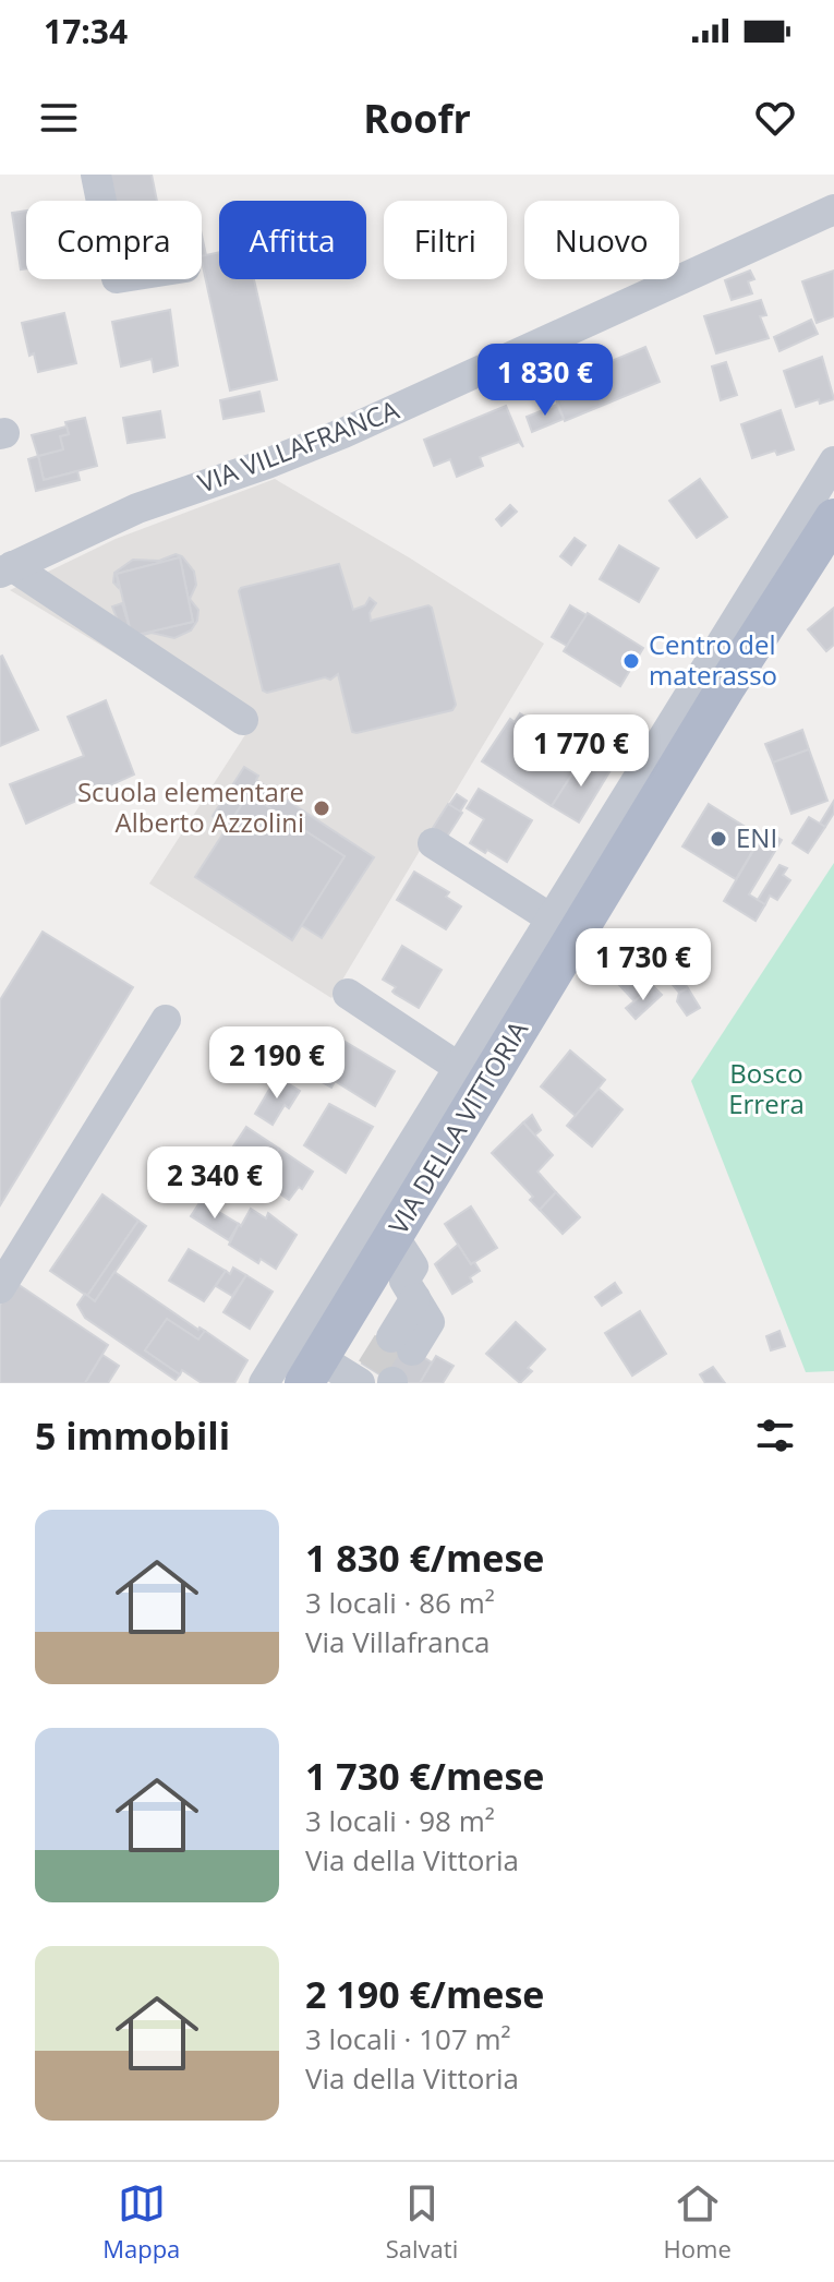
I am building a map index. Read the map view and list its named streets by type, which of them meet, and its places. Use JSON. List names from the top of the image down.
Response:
{
  "streets": {
    "main road": ["VIA DELLA VITTORIA"],
    "street": ["VIA VILLAFRANCA"]
  },
  "parks": ["Bosco Errera"],
  "places": ["Centro del materasso", "Scuola elementare Alberto Azzolini", "ENI"],
  "page": {
    "status": "17:34",
    "header": "Roofr",
    "chip": [
      "Compra",
      "Affitta",
      "Filtri",
      "Nuovo"
    ],
    "price": [
      "1 830 €",
      "1 770 €",
      "1 730 €",
      "2 190 €",
      "2 340 €"
    ],
    "heading": "5 immobili",
    "list": [
      {
        "name": "1 830 €/mese",
        "note": "3 locali · 86 m² · Via Villafranca"
      },
      {
        "name": "1 730 €/mese",
        "note": "3 locali · 98 m² · Via della Vittoria"
      },
      {
        "name": "2 190 €/mese",
        "note": "3 locali · 107 m² · Via della Vittoria"
      }
    ],
    "tabs": ["Mappa", "Salvati", "Home"]
  }
}
